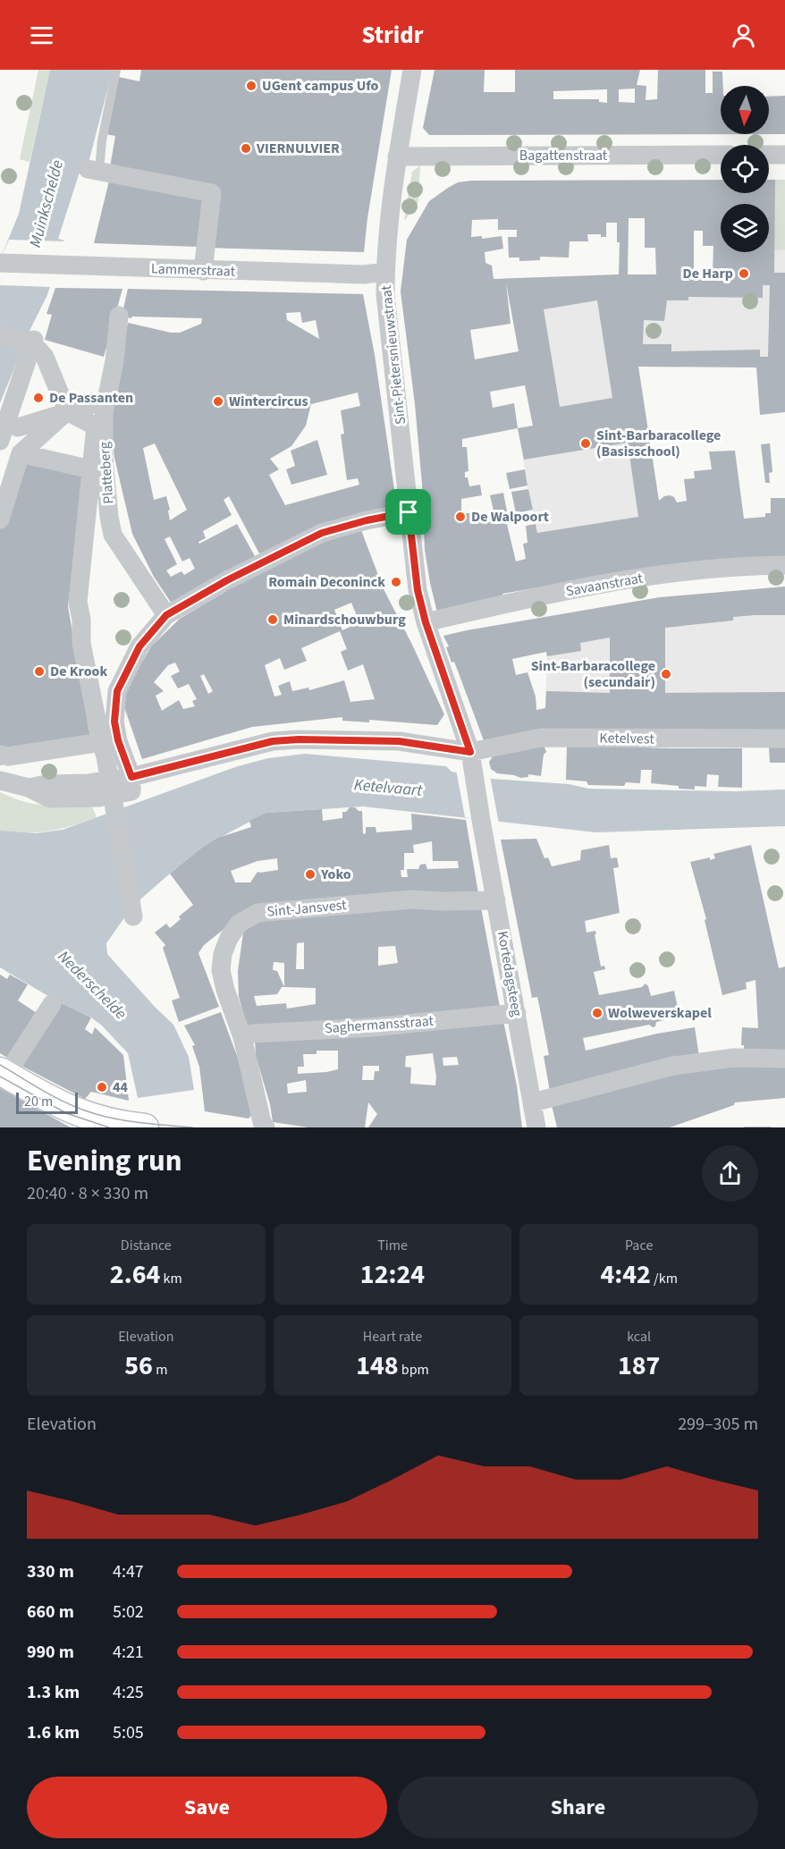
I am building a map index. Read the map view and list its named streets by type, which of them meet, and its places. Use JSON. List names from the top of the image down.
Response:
{
  "streets": {
    "street": [
      "Bagattenstraat",
      "Lammerstraat",
      "Sint-Pietersnieuwstraat",
      "Platteberg",
      "Savaanstraat",
      "Ketelvest",
      "Sint-Jansvest",
      "Kortedagsteeg",
      "Saghermansstraat"
    ]
  },
  "crossings": [
    ["Bagattenstraat", "Sint-Pietersnieuwstraat"],
    ["Lammerstraat", "Sint-Pietersnieuwstraat"],
    ["Sint-Pietersnieuwstraat", "Savaanstraat"],
    ["Sint-Pietersnieuwstraat", "Kortedagsteeg"],
    ["Savaanstraat", "Kortedagsteeg"],
    ["Ketelvest", "Kortedagsteeg"],
    ["Sint-Jansvest", "Kortedagsteeg"],
    ["Sint-Jansvest", "Saghermansstraat"],
    ["Kortedagsteeg", "Saghermansstraat"]
  ],
  "water": ["Muinkschelde", "Ketelvaart", "Nederschelde"],
  "places": [
    "UGent campus Ufo",
    "VIERNULVIER",
    "De Harp",
    "De Passanten",
    "Wintercircus",
    "Sint-Barbaracollege (Basisschool)",
    "De Walpoort",
    "Romain Deconinck",
    "Minardschouwburg",
    "De Krook",
    "Sint-Barbaracollege (secundair)",
    "Yoko",
    "Wolweverskapel",
    "44"
  ],
  "scale_bar": "20 m",
  "north": "bottom",
  "page": {
    "header": "Stridr",
    "scale": "20 m",
    "heading": ["Evening run", "20:40 · 8 × 330 m"],
    "stats": [
      ["Distance", "2.64 km"],
      ["Time", "12:24"],
      ["Pace", "4:42 /km"],
      ["Elevation", "56 m"],
      ["Heart rate", "148 bpm"],
      ["kcal", "187"]
    ],
    "chart": ["Elevation", "299–305 m"],
    "list": [
      {
        "name": "330 m",
        "note": "4:47"
      },
      {
        "name": "660 m",
        "note": "5:02"
      },
      {
        "name": "990 m",
        "note": "4:21"
      },
      {
        "name": "1.3 km",
        "note": "4:25"
      },
      {
        "name": "1.6 km",
        "note": "5:05"
      }
    ],
    "buttons": ["Save", "Share"]
  }
}
